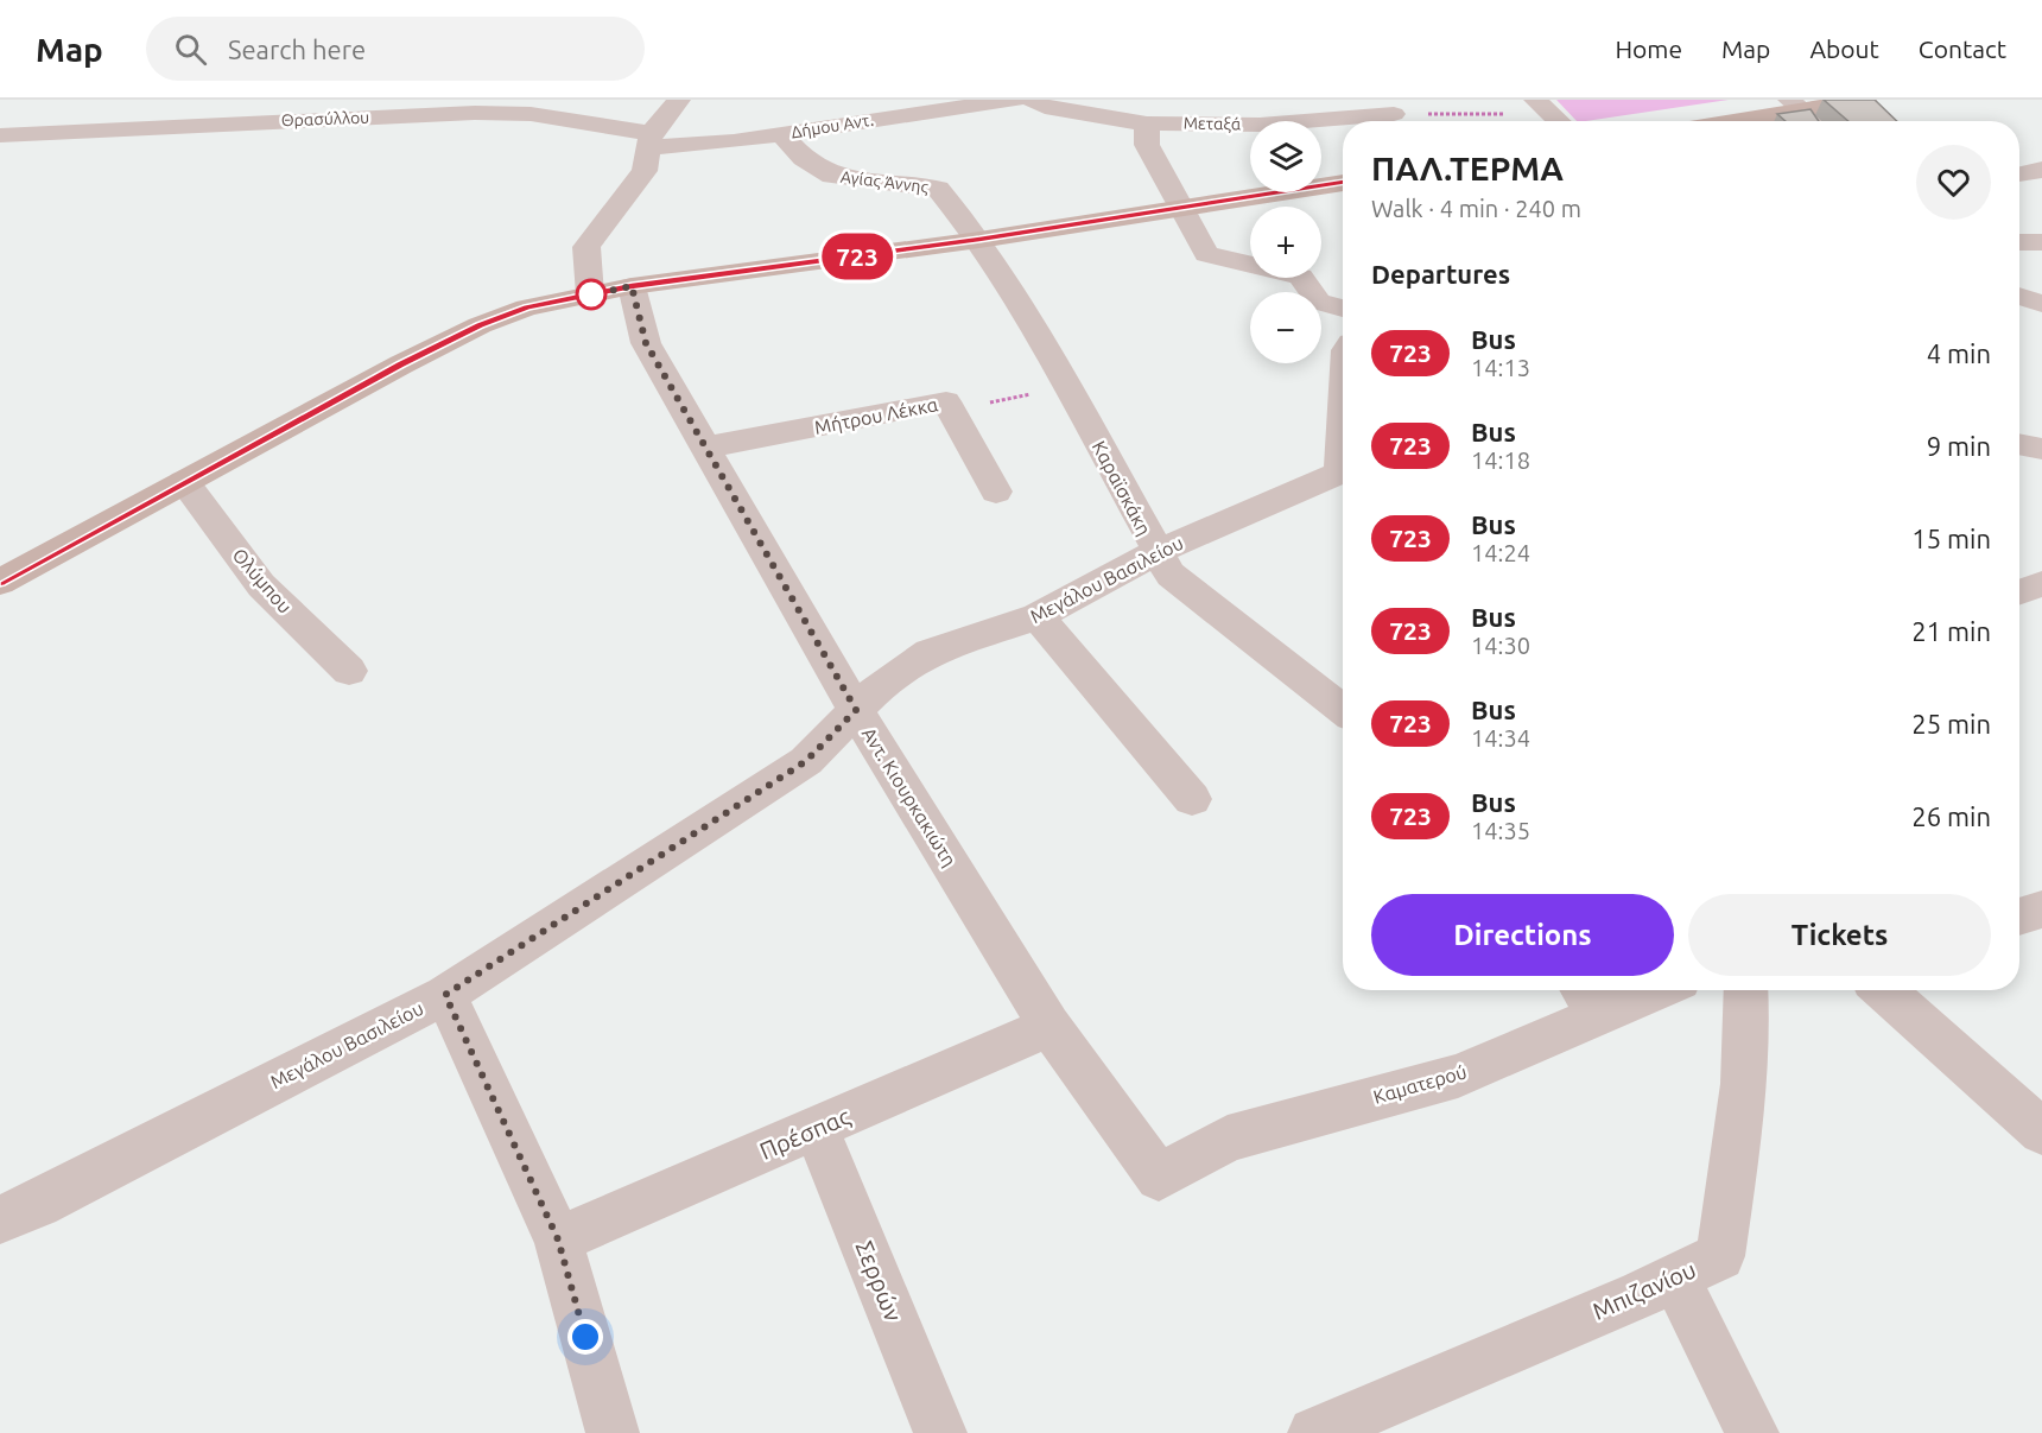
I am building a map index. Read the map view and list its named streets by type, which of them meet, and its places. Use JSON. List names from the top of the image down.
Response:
{
  "streets": {
    "street": [
      "Θρασύλλου",
      "Μεταξά",
      "Δήμου Αντ.",
      "Αγίας Άννης",
      "Μήτρου Λέκκα",
      "Καραϊσκάκη",
      "Μεγάλου Βασιλείου",
      "Ολύμπου",
      "Αντ. Κιουρκακιώτη",
      "Καματερού",
      "Πρέσπας",
      "Σερρών",
      "Μπιζανίου"
    ]
  },
  "crossings": [
    ["Θρασύλλου", "Δήμου Αντ."],
    ["Δήμου Αντ.", "Αγίας Άννης"],
    ["Αγίας Άννης", "Καραϊσκάκη"],
    ["Μήτρου Λέκκα", "Αντ. Κιουρκακιώτη"],
    ["Καραϊσκάκη", "Μεγάλου Βασιλείου"],
    ["Μεγάλου Βασιλείου", "Αντ. Κιουρκακιώτη"],
    ["Αντ. Κιουρκακιώτη", "Καματερού"],
    ["Αντ. Κιουρκακιώτη", "Πρέσπας"],
    ["Πρέσπας", "Σερρών"]
  ],
  "lines": ["bus line 723"],
  "page": {
    "header": "Map",
    "search": "Search here",
    "nav": [
      "Home",
      "Map",
      "About",
      "Contact"
    ],
    "on_map": "723",
    "map_buttons": ["+", "−"],
    "heading": [
      ["ΠΑΛ.ΤΕΡΜΑ", "Walk · 4 min · 240 m"],
      "Departures"
    ],
    "list": [
      {
        "mark": "723",
        "name": "Bus",
        "note": "14:13",
        "value": "4 min"
      },
      {
        "mark": "723",
        "name": "Bus",
        "note": "14:18",
        "value": "9 min"
      },
      {
        "mark": "723",
        "name": "Bus",
        "note": "14:24",
        "value": "15 min"
      },
      {
        "mark": "723",
        "name": "Bus",
        "note": "14:30",
        "value": "21 min"
      },
      {
        "mark": "723",
        "name": "Bus",
        "note": "14:34",
        "value": "25 min"
      },
      {
        "mark": "723",
        "name": "Bus",
        "note": "14:35",
        "value": "26 min"
      }
    ],
    "buttons": ["Directions", "Tickets"]
  }
}
